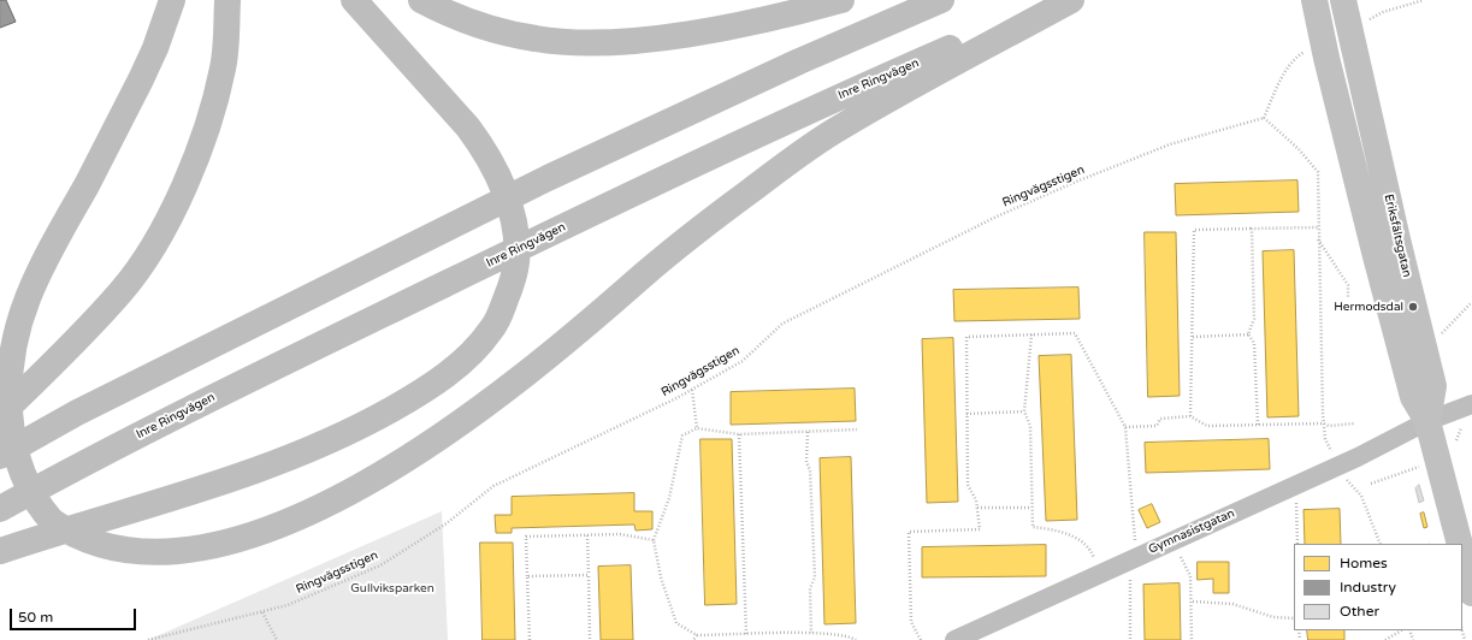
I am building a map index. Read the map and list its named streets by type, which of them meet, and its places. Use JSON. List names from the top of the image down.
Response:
{
  "streets": {
    "highway": ["Inre Ringvägen"],
    "street": ["Eriksfältsgatan", "Gymnasistgatan"],
    "path": ["Ringvägsstigen"]
  },
  "crossings": [
    ["Eriksfältsgatan", "Gymnasistgatan"]
  ],
  "parks": ["Gullviksparken"],
  "places": ["Hermodsdal"],
  "legend": ["Homes", "Industry", "Other"],
  "scale_bar": "50 m"
}
